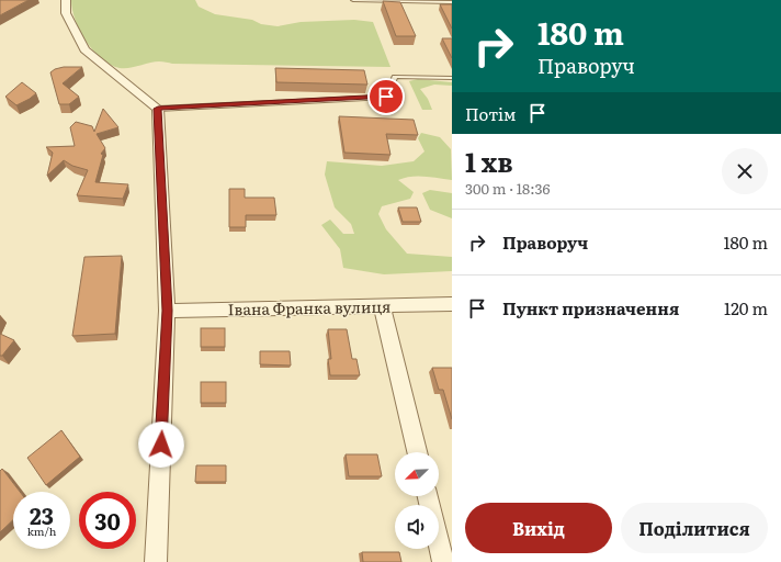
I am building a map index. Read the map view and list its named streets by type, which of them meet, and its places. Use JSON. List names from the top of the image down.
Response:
{
  "streets": {
    "street": ["Івана Франка вулиця"]
  },
  "north": "bottom left",
  "page": {
    "turn": ["180 m", "Праворуч"],
    "then": "Потім",
    "heading": ["1 хв", "300 m · 18:36"],
    "list": [
      {
        "name": "Праворуч",
        "value": "180 m"
      },
      {
        "name": "Пункт призначення",
        "value": "120 m"
      }
    ],
    "speed": "23 km/h",
    "limit": "30",
    "buttons": ["Вихід", "Поділитися"]
  }
}
